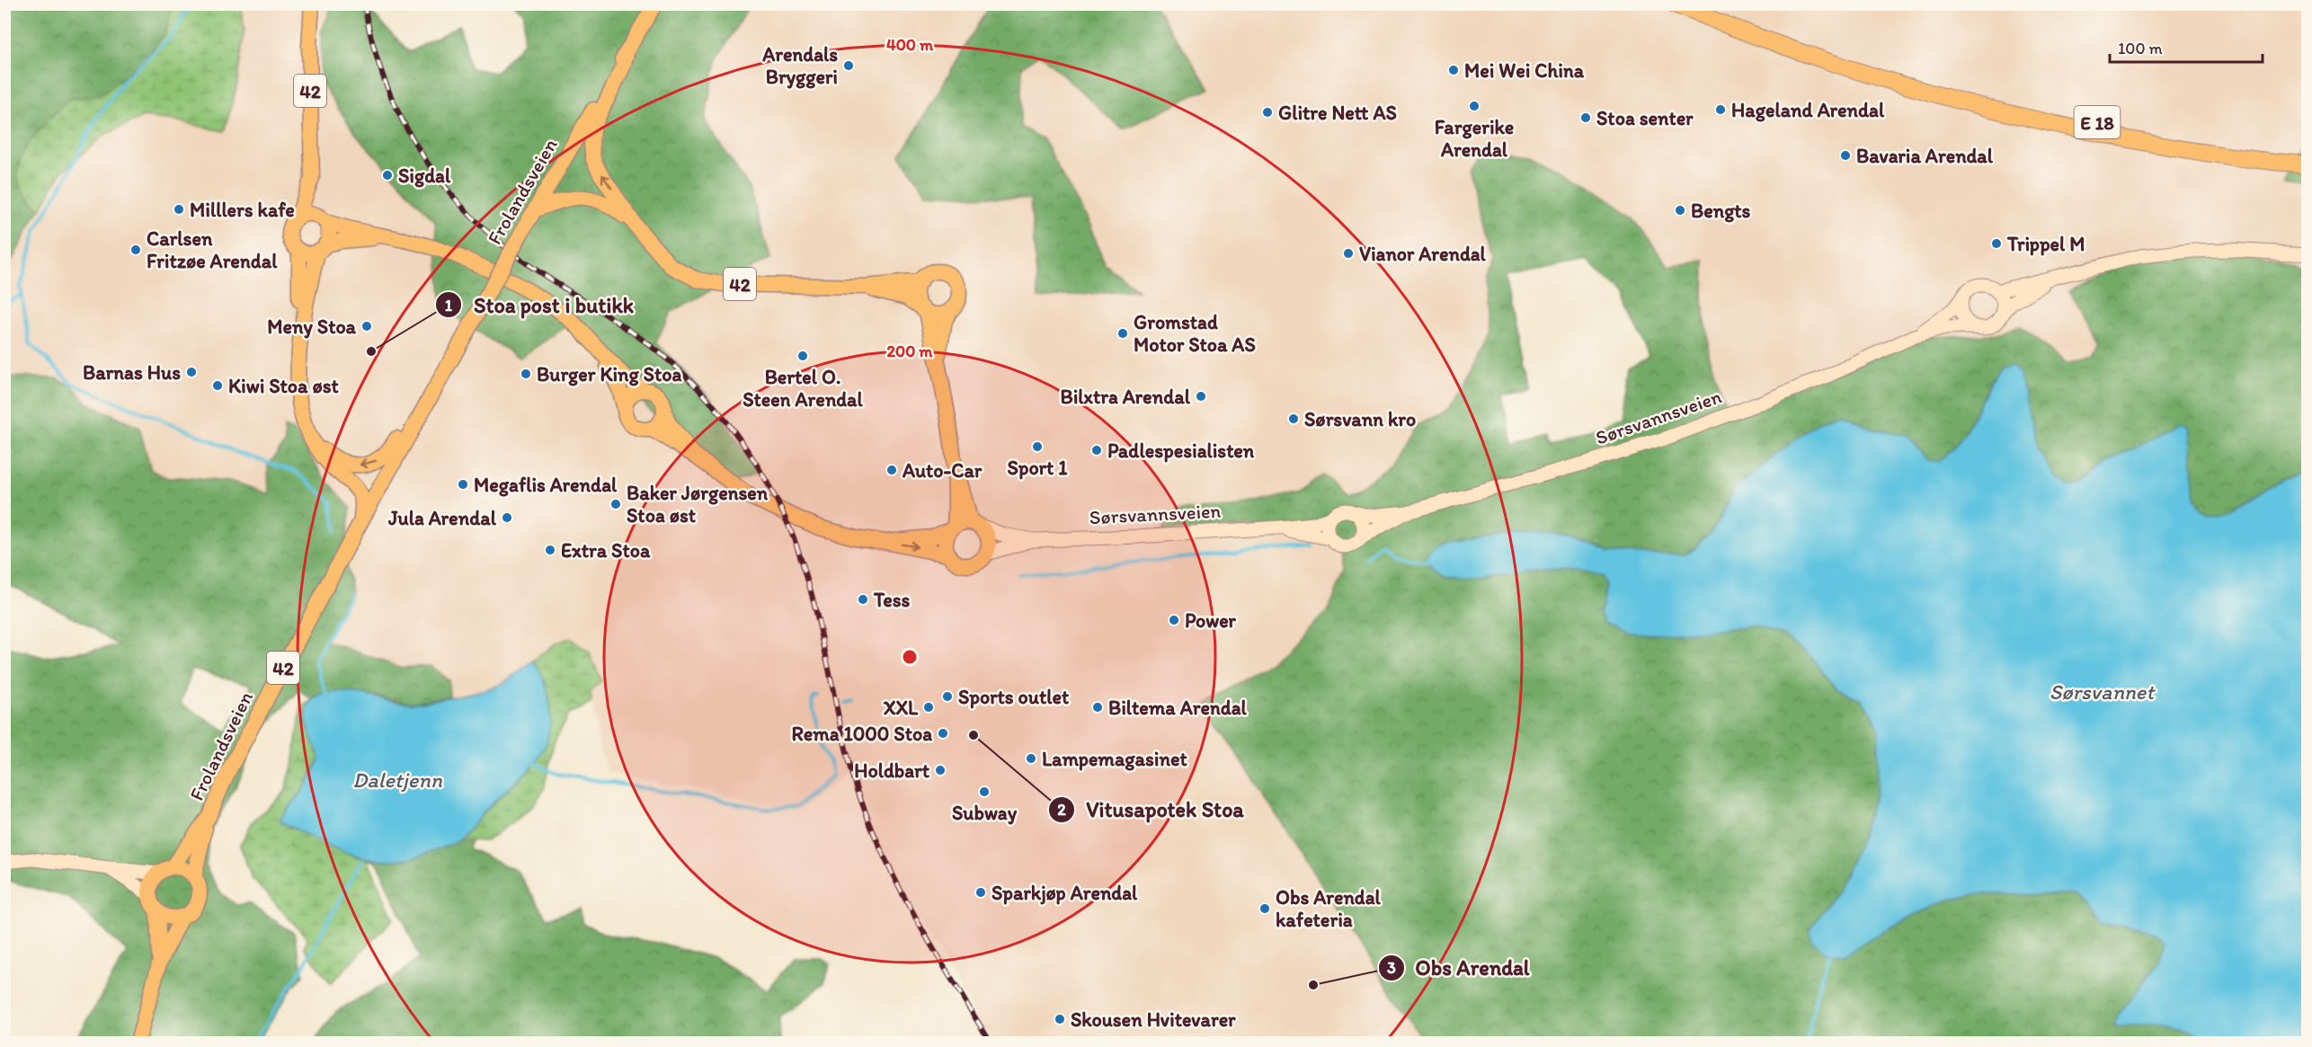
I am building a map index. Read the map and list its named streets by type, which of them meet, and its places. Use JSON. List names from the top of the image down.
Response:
{
  "streets": {
    "highway": ["E 18"],
    "main road": ["42", "Frolandsveien", "Sørsvannsveien"]
  },
  "crossings": [
    ["42", "Frolandsveien"],
    ["42", "Sørsvannsveien"]
  ],
  "water": ["Sørsvannet", "Daletjenn"],
  "places": [
    "Arendals Bryggeri",
    "Mei Wei China",
    "Fargerike Arendal",
    "Hageland Arendal",
    "Glitre Nett AS",
    "Stoa senter",
    "Bavaria Arendal",
    "Sigdal",
    "Milllers kafe",
    "Bengts",
    "Trippel M",
    "Carlsen Fritzøe Arendal",
    "Vianor Arendal",
    "Meny Stoa",
    "Gromstad Motor Stoa AS",
    "Stoa post i butikk",
    "Bertel O. Steen Arendal",
    "Barnas Hus",
    "Burger King Stoa",
    "Kiwi Stoa øst",
    "Bilxtra Arendal",
    "Sørsvann kro",
    "Sport 1",
    "Padlespesialisten",
    "Auto-Car",
    "Megaflis Arendal",
    "Baker Jørgensen Stoa øst",
    "Jula Arendal",
    "Extra Stoa",
    "Tess",
    "Power",
    "Sports outlet",
    "XXL",
    "Biltema Arendal",
    "Rema 1000 Stoa",
    "Vitusapotek Stoa",
    "Lampemagasinet",
    "Holdbart",
    "Subway",
    "Sparkjøp Arendal",
    "Obs Arendal kafeteria",
    "Obs Arendal",
    "Skousen Hvitevarer"
  ],
  "scale_bar": "100 m",
  "rings": ["400 m", "200 m"]
}
